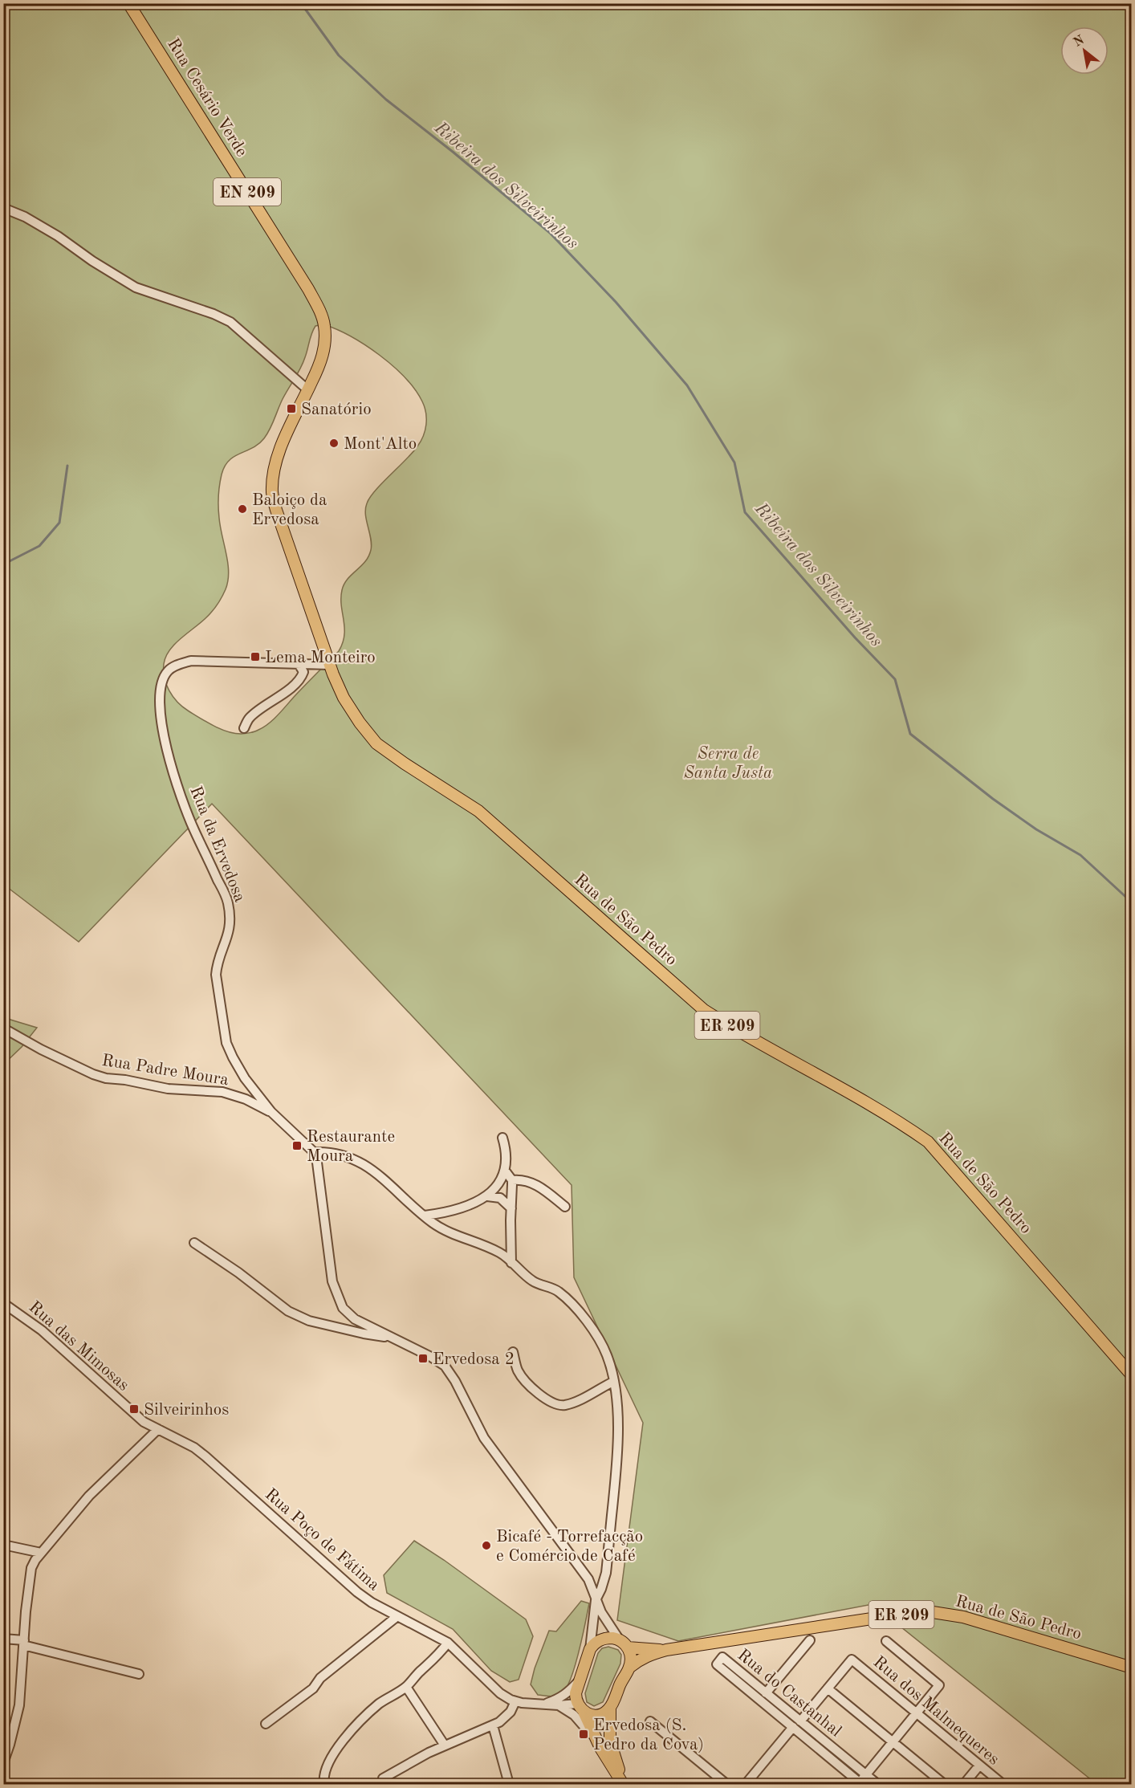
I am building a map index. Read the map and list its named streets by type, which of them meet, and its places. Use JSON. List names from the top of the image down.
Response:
{
  "streets": {
    "main road": [
      "Rua Cesário Verde",
      "EN 209",
      "Rua de São Pedro",
      "ER 209"
    ],
    "street": [
      "Rua da Ervedosa",
      "Rua Padre Moura",
      "Rua das Mimosas",
      "Rua Poço de Fátima",
      "Rua do Castanhal",
      "Rua dos Malmequeres"
    ]
  },
  "crossings": [
    ["Rua Cesário Verde", "Rua de São Pedro"],
    ["Rua da Ervedosa", "Rua de São Pedro"],
    ["Rua da Ervedosa", "Rua Padre Moura"],
    ["Rua de São Pedro", "ER 209"],
    ["Rua das Mimosas", "Rua Poço de Fátima"]
  ],
  "water": ["Ribeira dos Silveirinhos"],
  "parks": ["Serra de Santa Justa"],
  "places": {
    "transit": [
      "Sanatório",
      "Lema Monteiro",
      "Restaurante Moura",
      "Ervedosa 2",
      "Silveirinhos",
      "Ervedosa (S. Pedro da Cova)"
    ],
    "other": ["Mont'Alto", "Baloiço da Ervedosa", "Bicafé - Torrefacção e Comércio de Café"]
  },
  "north": "top left"
}
